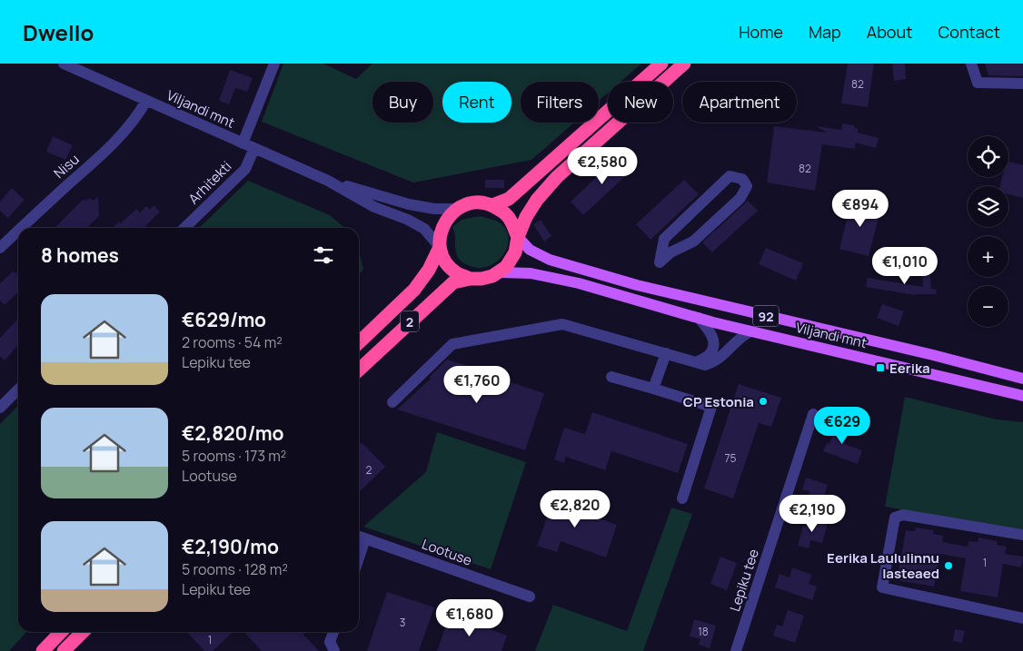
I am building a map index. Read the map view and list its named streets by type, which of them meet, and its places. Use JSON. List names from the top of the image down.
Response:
{
  "streets": {
    "highway": ["2"],
    "main road": ["Viljandi mnt", "92"],
    "street": [
      "Nisu",
      "Arhitekti",
      "Lootuse",
      "Lepiku tee"
    ]
  },
  "crossings": [
    ["Viljandi mnt", "Nisu"],
    ["Viljandi mnt", "Arhitekti"],
    ["Viljandi mnt", "2"]
  ],
  "places": {
    "transit": ["Eerika"],
    "other": ["CP Estonia", "Eerika Laululinnu lasteaed"]
  },
  "house_numbers": [
    "82",
    "82",
    "75",
    "2",
    "1",
    "3",
    "18",
    "1"
  ],
  "page": {
    "header": "Dwello",
    "nav": [
      "Home",
      "Map",
      "About",
      "Contact"
    ],
    "chip": [
      "Buy",
      "Rent",
      "Filters",
      "New",
      "Apartment"
    ],
    "map_buttons": ["+", "−"],
    "price": [
      "€2,580",
      "€894",
      "€1,010",
      "€1,760",
      "€629",
      "€2,820",
      "€2,190",
      "€1,680"
    ],
    "heading": "8 homes",
    "list": [
      {
        "name": "€629/mo",
        "note": "2 rooms · 54 m² · Lepiku tee"
      },
      {
        "name": "€2,820/mo",
        "note": "5 rooms · 173 m² · Lootuse"
      },
      {
        "name": "€2,190/mo",
        "note": "5 rooms · 128 m² · Lepiku tee"
      }
    ]
  }
}
